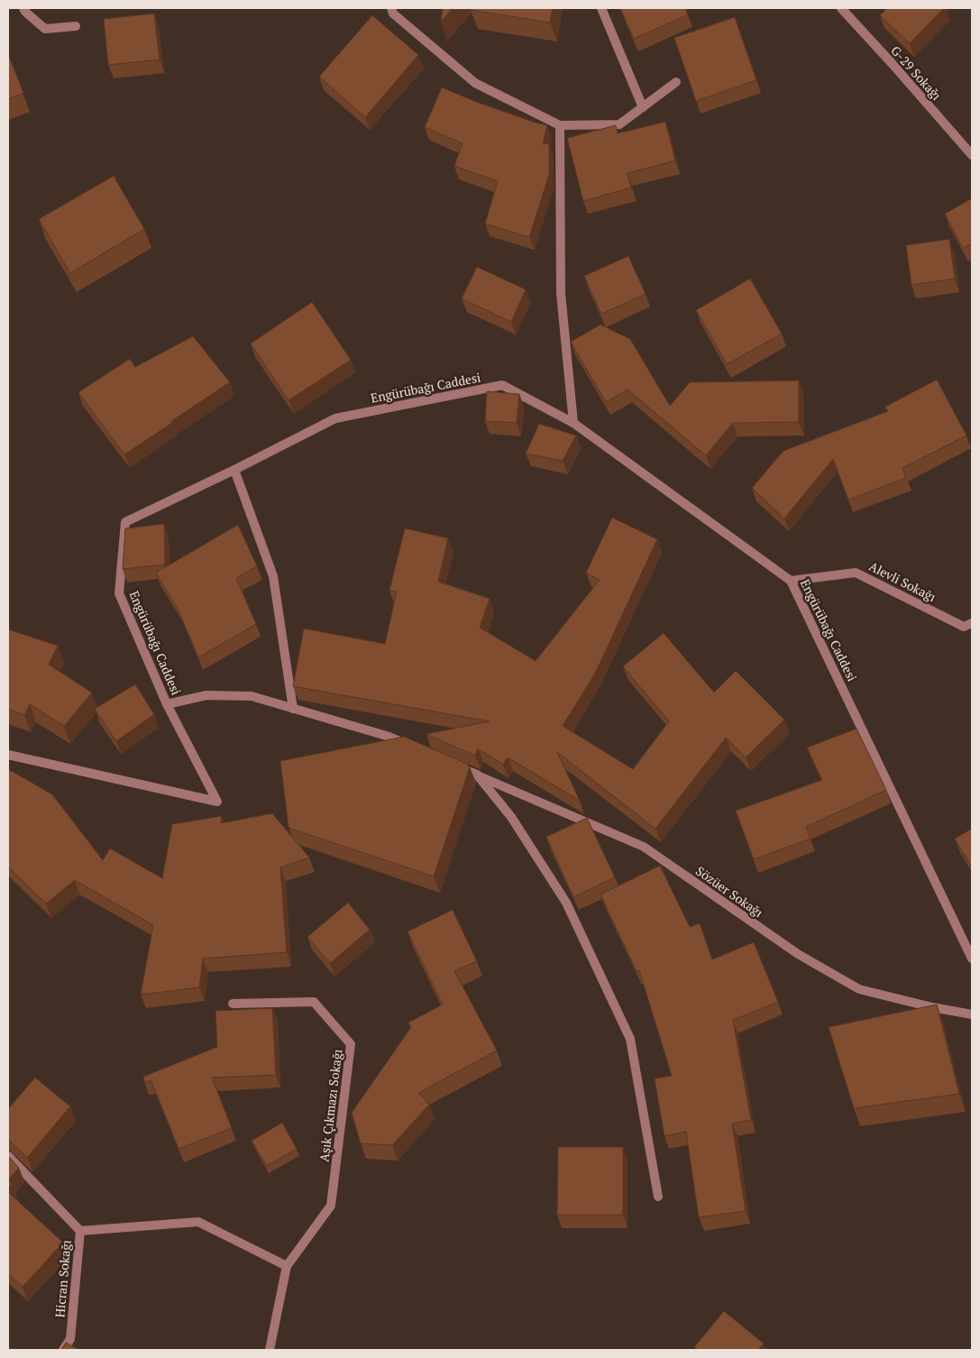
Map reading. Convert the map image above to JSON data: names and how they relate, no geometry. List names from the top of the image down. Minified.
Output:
{"streets":{"street":["G-29 Sokağı","Engürübağı Caddesi","Alevli Sokağı","Sözüer Sokağı","Aşık Çıkmazı Sokağı","Hicran Sokağı"]},"crossings":[["Engürübağı Caddesi","Alevli Sokağı"]]}
